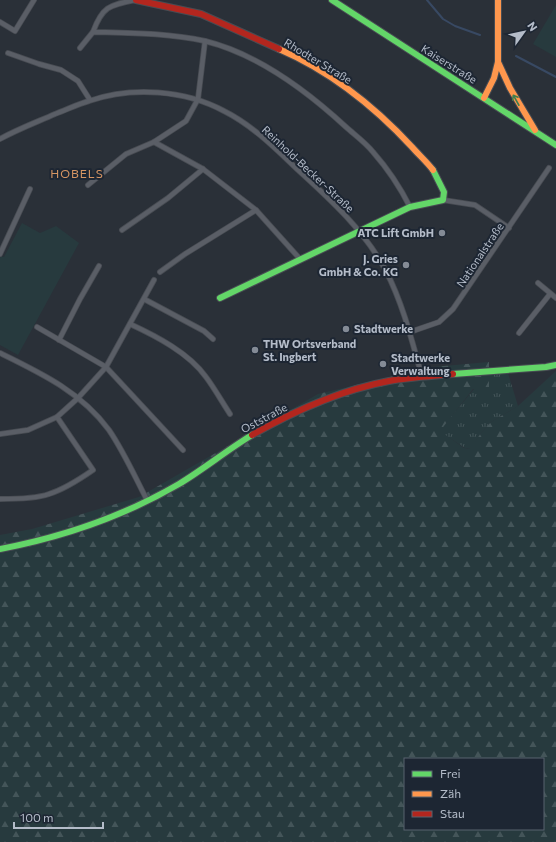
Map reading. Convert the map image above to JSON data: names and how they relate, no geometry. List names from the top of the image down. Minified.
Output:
{"streets":{"main road":["Rhodter Straße","Kaiserstraße","Oststraße"],"street":["Reinhold-Becker-Straße","Nationalstraße"]},"crossings":[["Reinhold-Becker-Straße","Nationalstraße"],["Reinhold-Becker-Straße","Oststraße"]],"districts":["HOBELS"],"places":["ATC Lift GmbH","J. Gries GmbH & Co. KG","Stadtwerke","THW Ortsverband St. Ingbert","Stadtwerke Verwaltung"],"legend":["Frei","Zäh","Stau"],"scale_bar":"100 m","north":"top right"}
